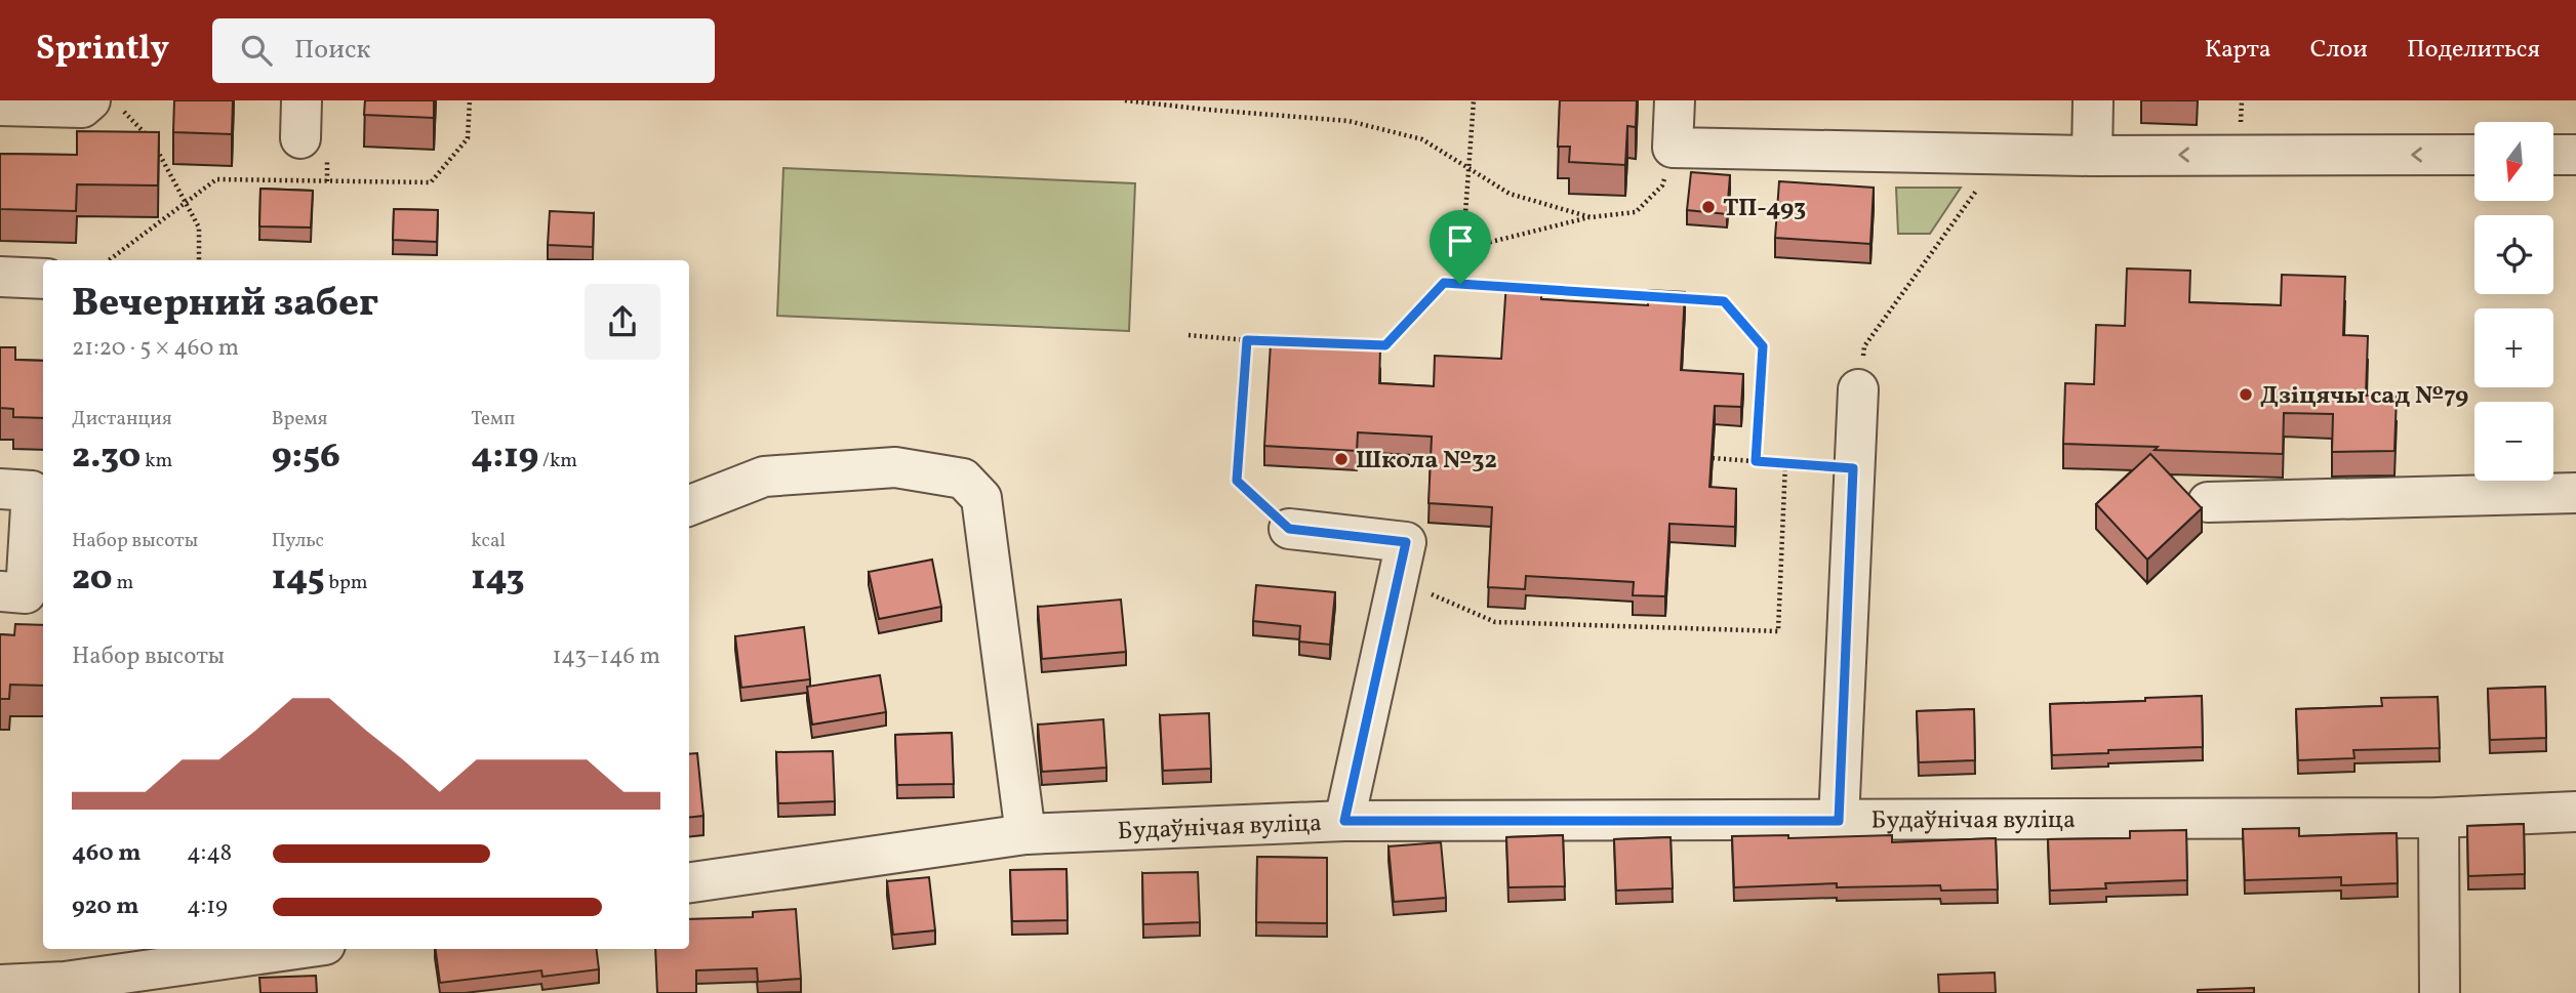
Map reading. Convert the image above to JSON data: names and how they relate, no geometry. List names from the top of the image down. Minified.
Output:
{"streets":{"street":["Будаўнічая вуліца"]},"places":["ТП-493","Дзіцячы сад №79","Школа №32"],"north":"bottom","page":{"header":"Sprintly","search":"Поиск","nav":["Карта","Слои","Поделиться"],"map_buttons":["+","−"],"heading":["Вечерний забег","21:20 · 5 × 460 m"],"stats":[["Дистанция","2.30 km"],["Время","9:56"],["Темп","4:19 /km"],["Набор высоты","20 m"],["Пульс","145 bpm"],["kcal","143"]],"chart":["Набор высоты","143–146 m"],"list":[{"name":"460 m","note":"4:48"},{"name":"920 m","note":"4:19"}]}}
